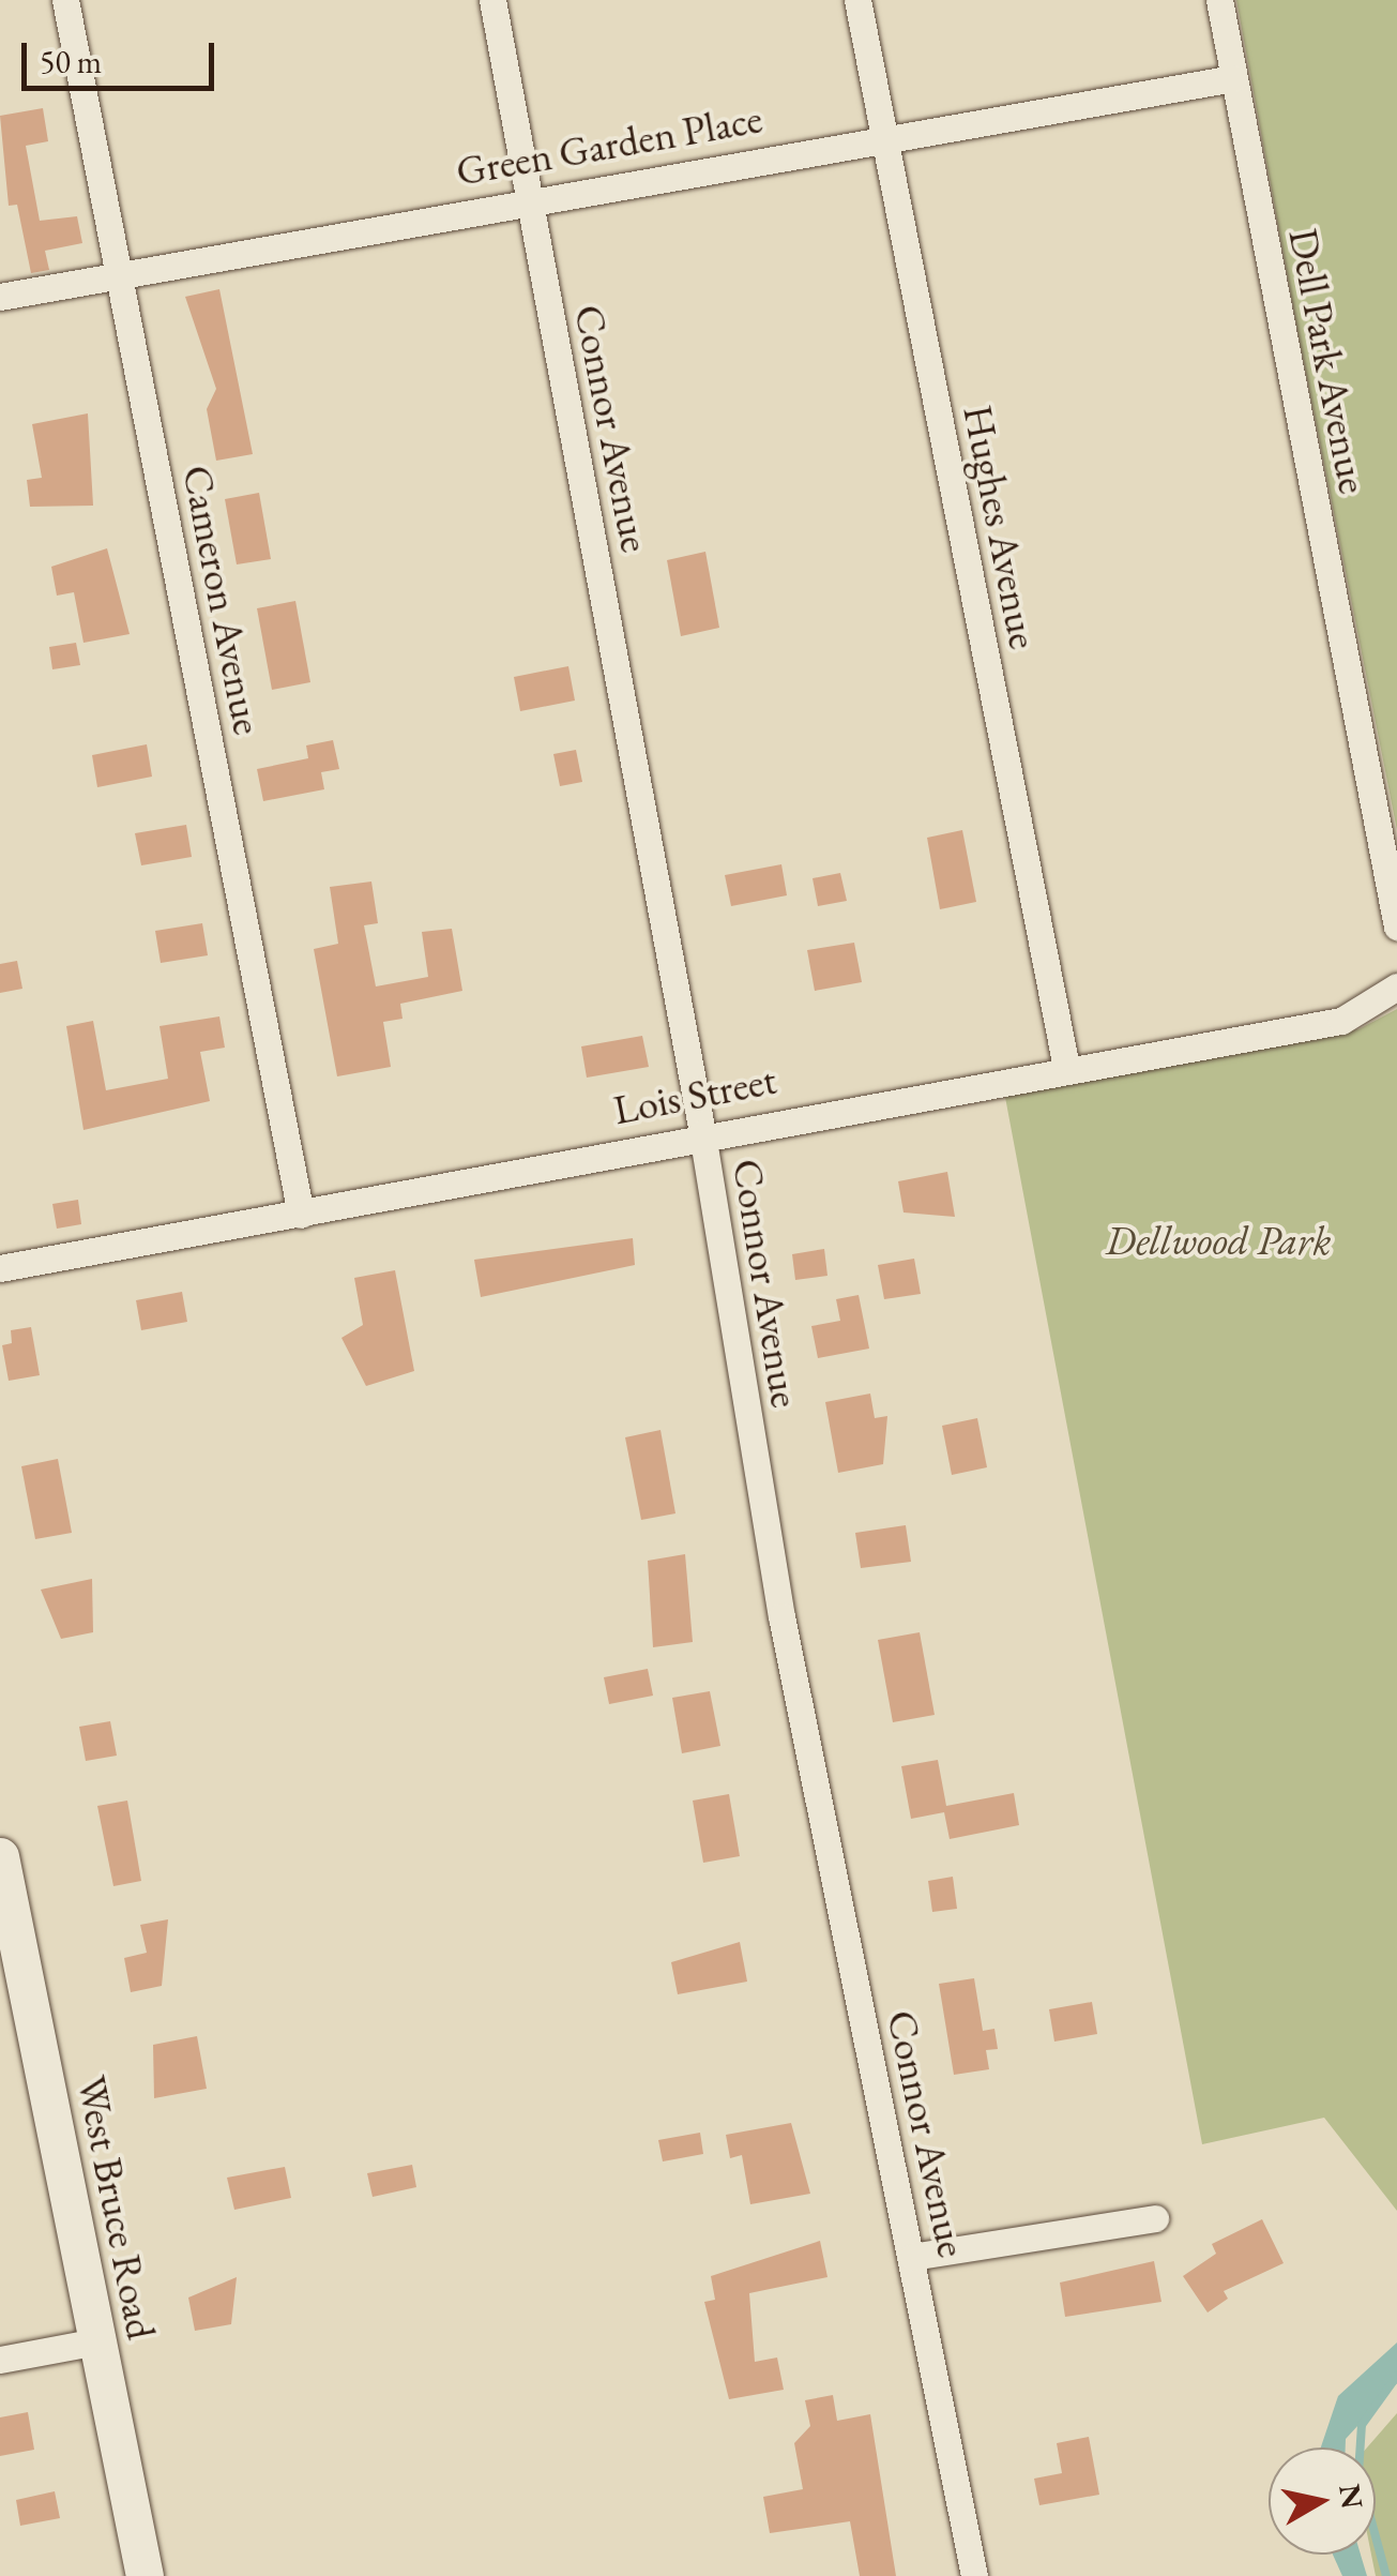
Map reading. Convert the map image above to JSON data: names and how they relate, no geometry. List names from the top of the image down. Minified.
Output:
{"streets":{"street":["Green Garden Place","Dell Park Avenue","Connor Avenue","Hughes Avenue","Cameron Avenue","Lois Street","West Bruce Road"]},"crossings":[["Green Garden Place","Dell Park Avenue"],["Green Garden Place","Connor Avenue"],["Green Garden Place","Hughes Avenue"],["Green Garden Place","Cameron Avenue"],["Connor Avenue","Lois Street"],["Hughes Avenue","Lois Street"],["Cameron Avenue","Lois Street"]],"parks":["Dellwood Park"],"scale_bar":"50 m","north":"right"}
